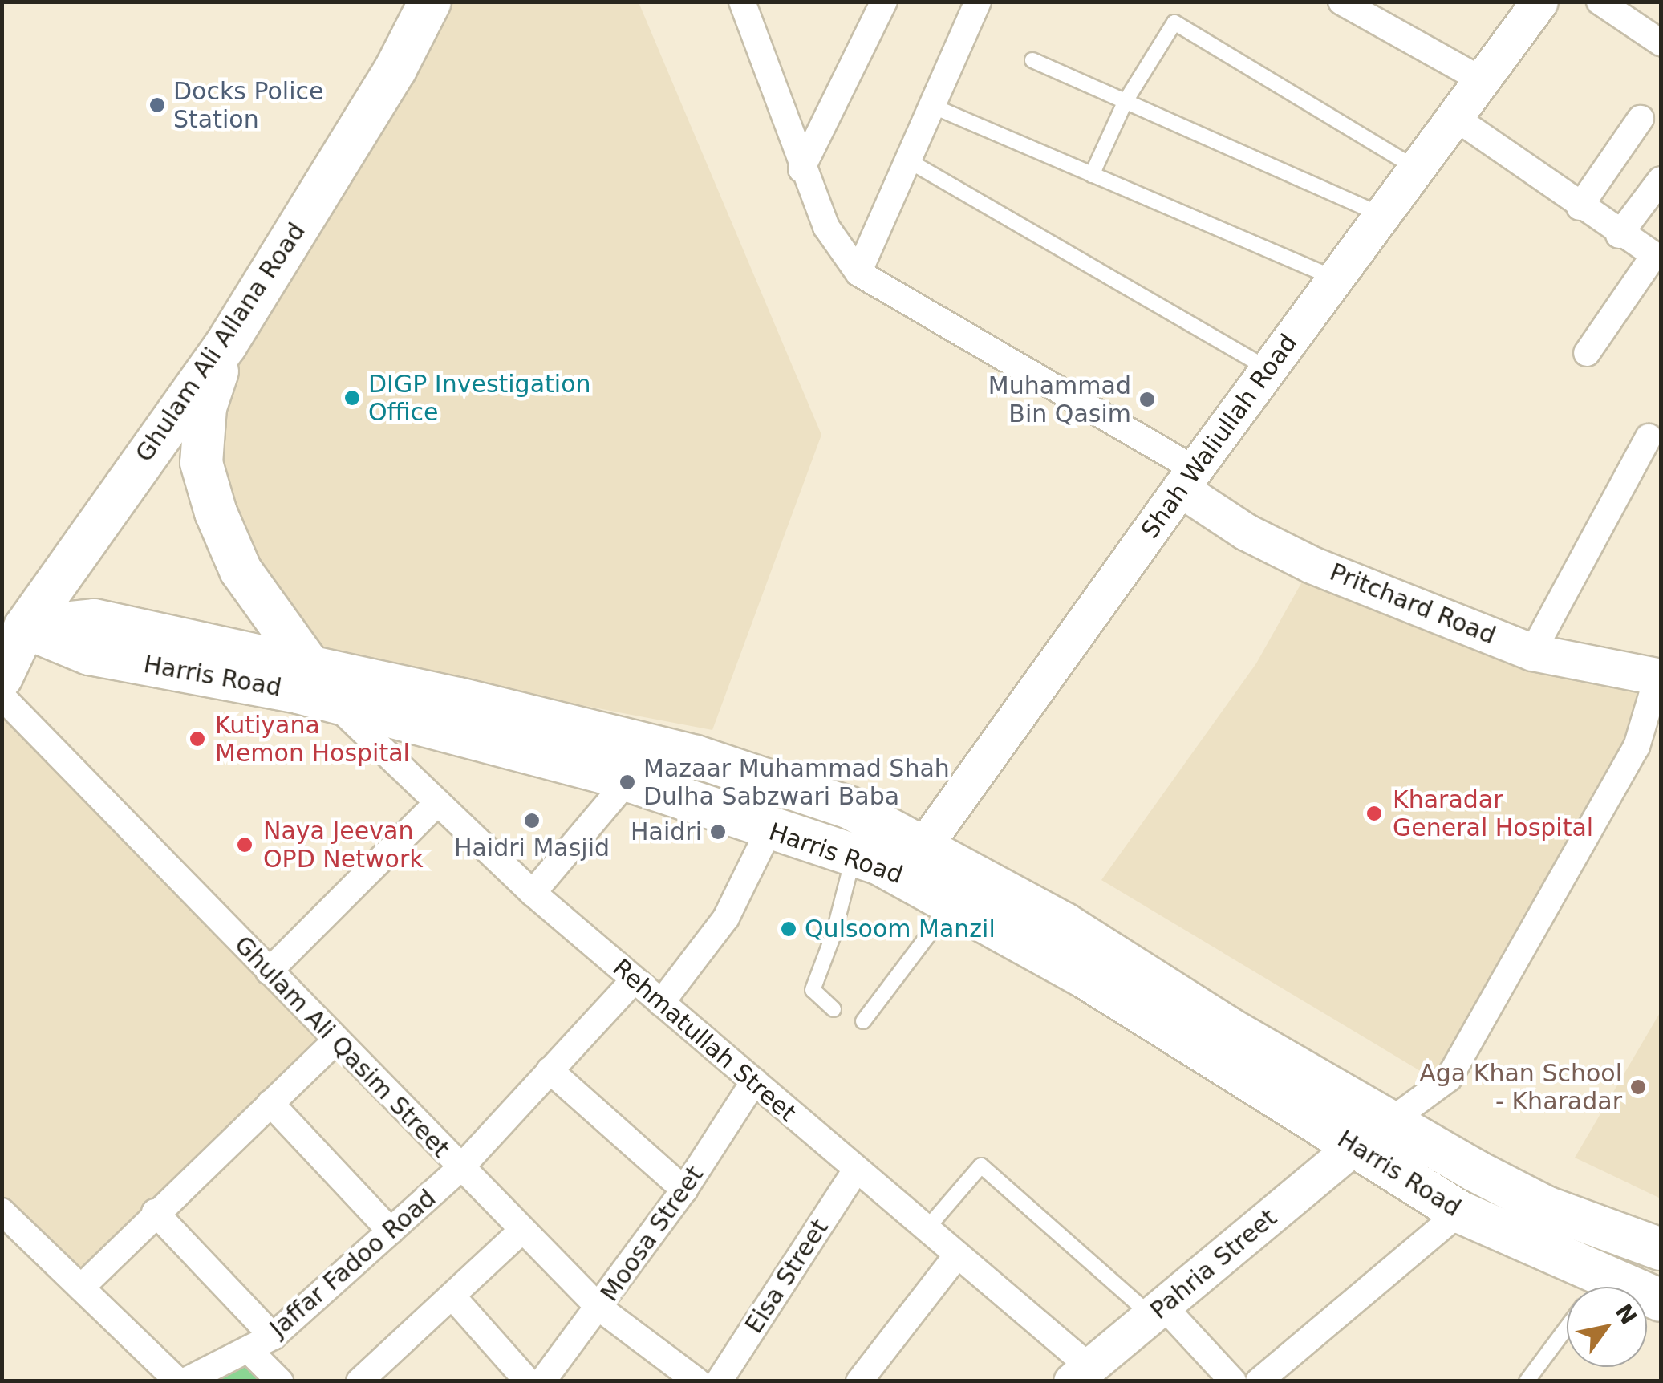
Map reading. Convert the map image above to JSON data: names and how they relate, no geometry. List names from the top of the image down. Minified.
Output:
{"streets":{"main road":["Ghulam Ali Allana Road","Harris Road"],"street":["Shah Waliullah Road","Pritchard Road","Rehmatullah Street","Ghulam Ali Qasim Street","Moosa Street","Jaffar Fadoo Road","Pahria Street","Eisa Street"]},"crossings":[["Ghulam Ali Allana Road","Harris Road"],["Shah Waliullah Road","Pritchard Road"],["Shah Waliullah Road","Harris Road"],["Harris Road","Rehmatullah Street"],["Harris Road","Pahria Street"],["Rehmatullah Street","Moosa Street"],["Rehmatullah Street","Jaffar Fadoo Road"],["Rehmatullah Street","Pahria Street"],["Rehmatullah Street","Eisa Street"],["Ghulam Ali Qasim Street","Moosa Street"],["Ghulam Ali Qasim Street","Jaffar Fadoo Road"]],"places":["Docks Police Station","DIGP Investigation Office","Muhammad Bin Qasim","Kutiyana Memon Hospital","Mazaar Muhammad Shah Dulha Sabzwari Baba","Kharadar General Hospital","Haidri Masjid","Haidri","Naya Jeevan OPD Network","Qulsoom Manzil","Aga Khan School - Kharadar"],"north":"top right"}
